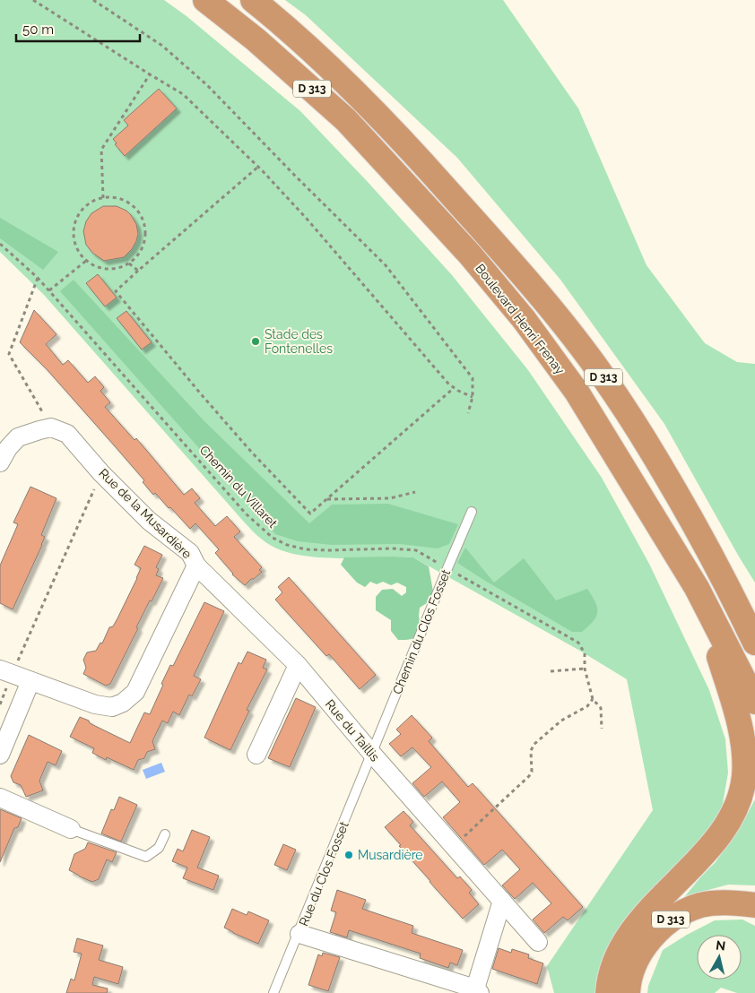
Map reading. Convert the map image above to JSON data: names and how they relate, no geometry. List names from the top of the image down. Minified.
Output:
{"streets":{"highway":["D 313","Boulevard Henri Frenay"],"street":["Rue de la Musardière","Rue du Taillis"],"lane":["Chemin du Clos Fosset","Rue du Clos Fosset"],"path":["Chemin du Villaret"]},"crossings":[["D 313","Boulevard Henri Frenay"],["Chemin du Villaret","Chemin du Clos Fosset"],["Rue de la Musardière","Rue du Taillis"],["Chemin du Clos Fosset","Rue du Taillis"],["Chemin du Clos Fosset","Rue du Clos Fosset"],["Rue du Taillis","Rue du Clos Fosset"]],"places":["Stade des Fontenelles","Musardière"],"scale_bar":"50 m","north":"top"}
